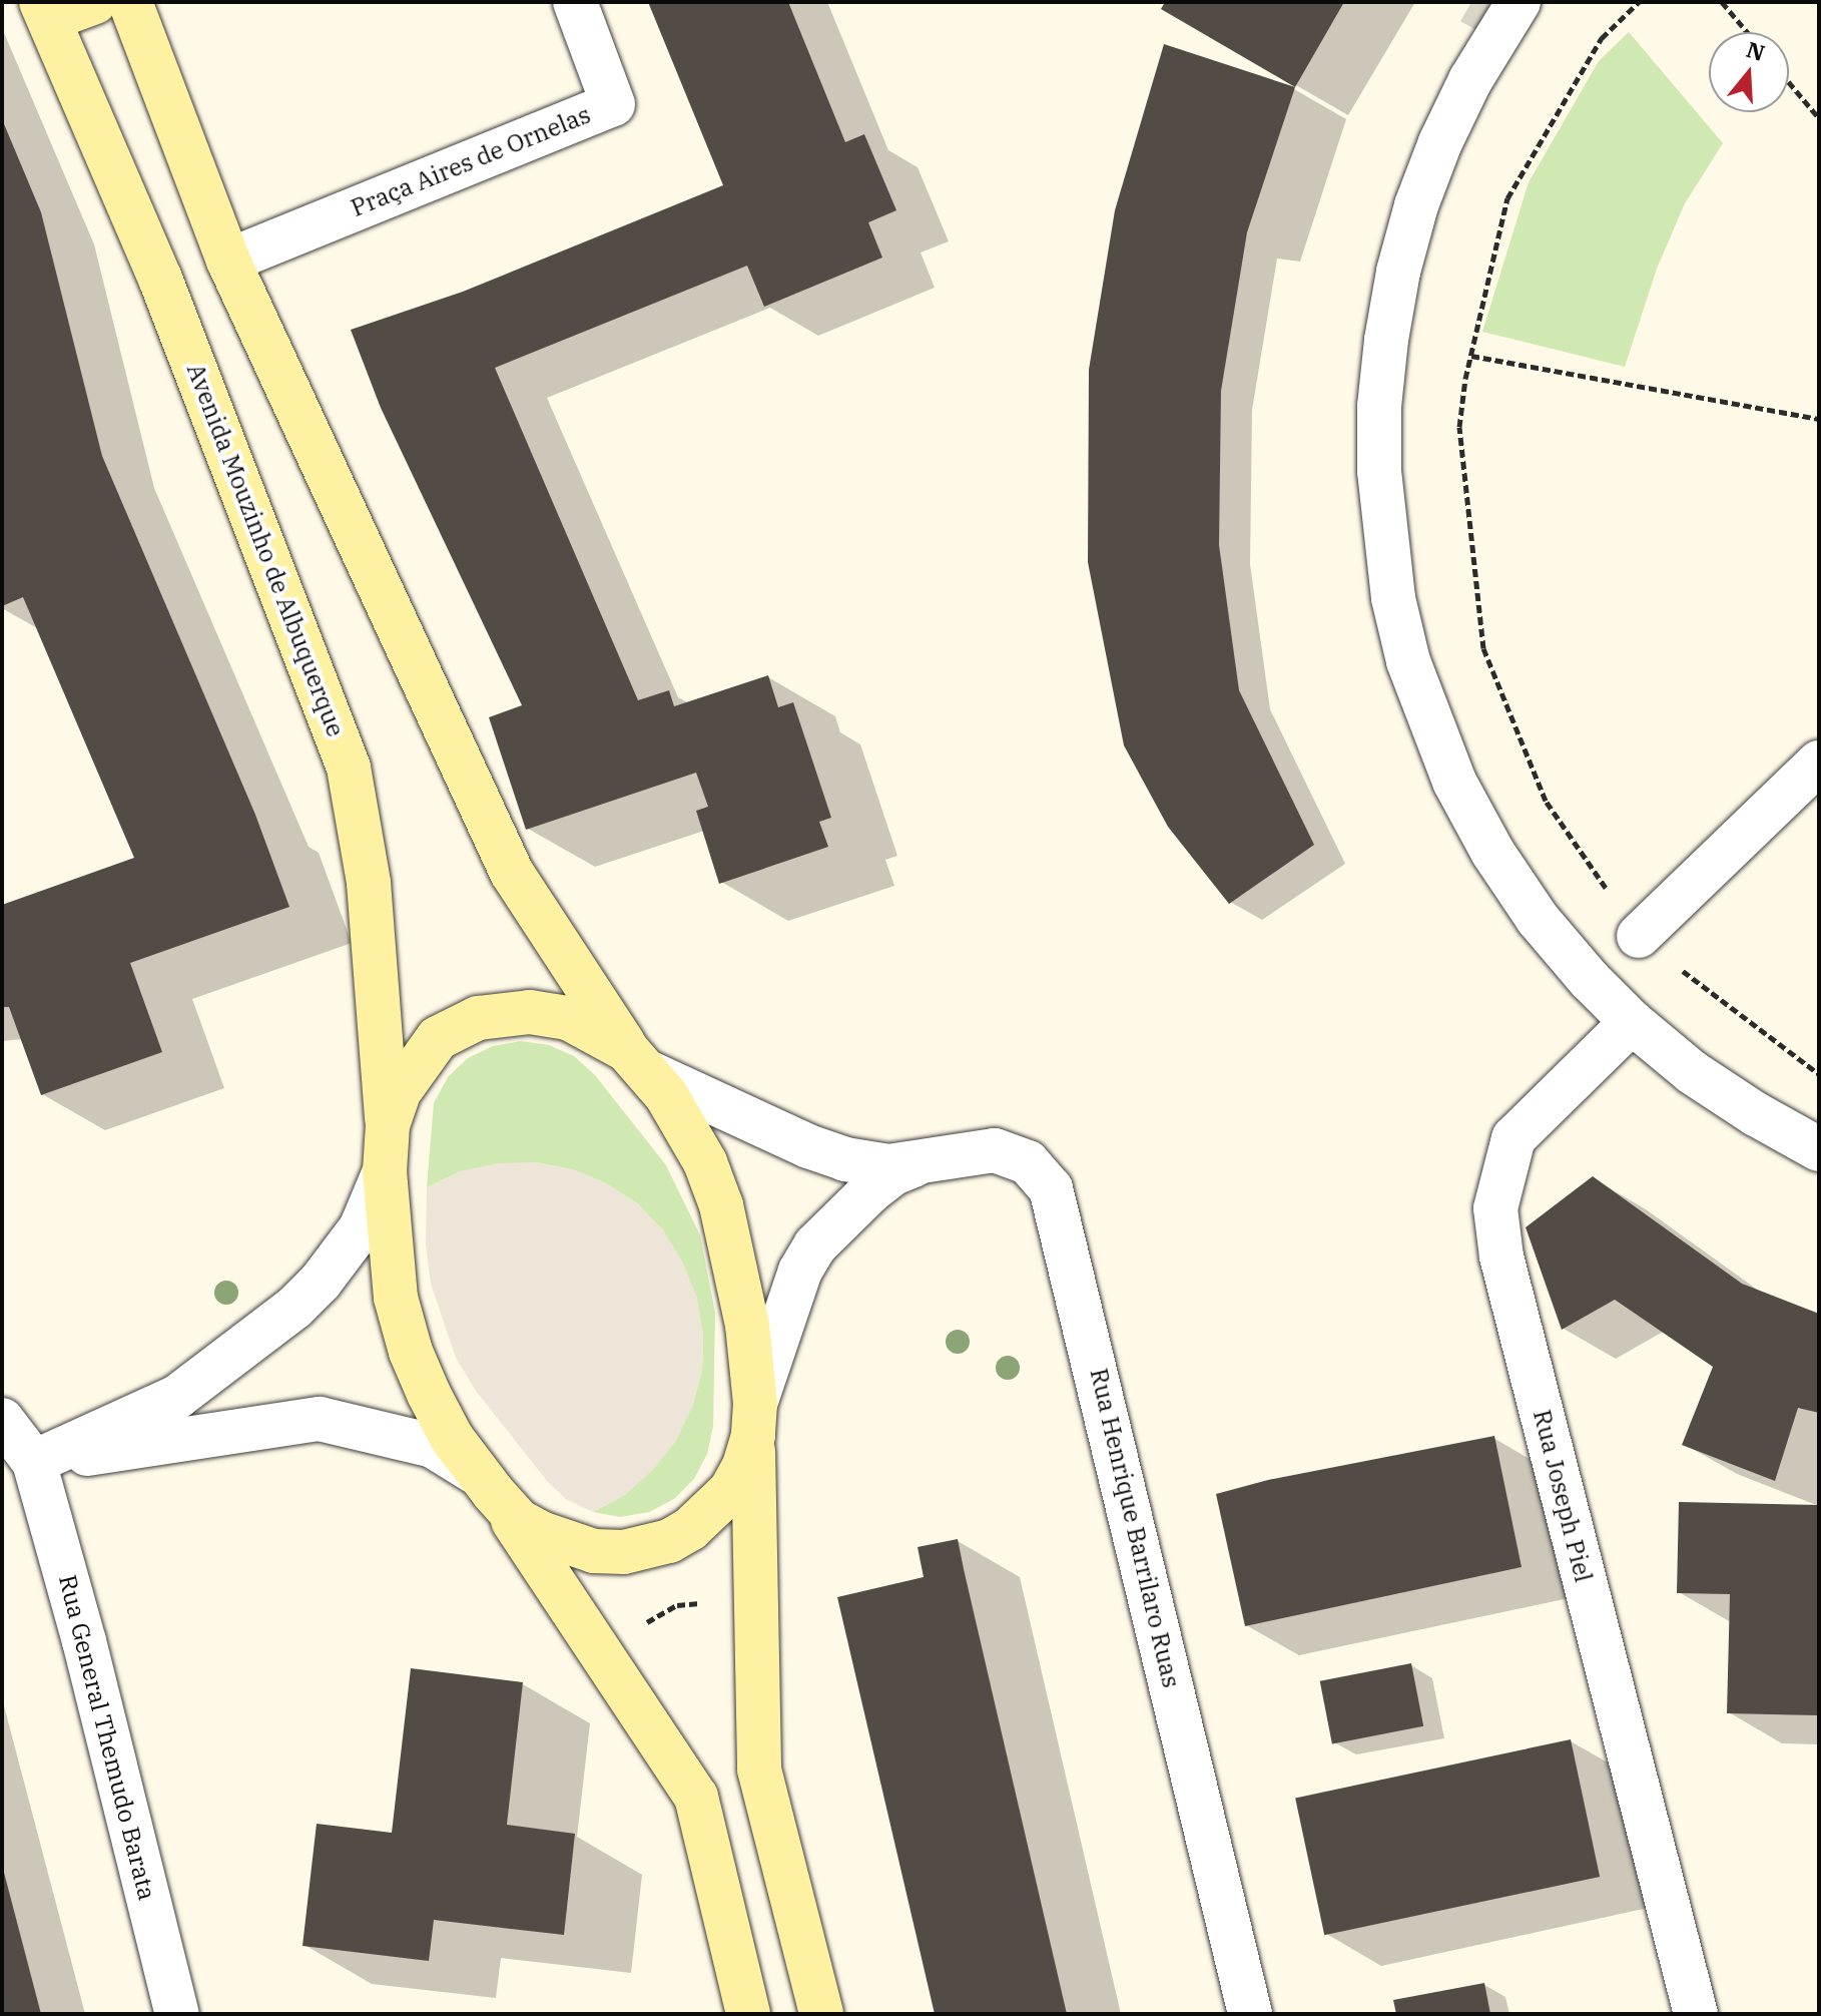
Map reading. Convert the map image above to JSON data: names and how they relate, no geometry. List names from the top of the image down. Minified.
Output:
{"streets":{"main road":["Avenida Mouzinho de Albuquerque"],"street":["Praça Aires de Ornelas","Rua Joseph Piel","Rua Henrique Barrilaro Ruas","Rua General Themudo Barata"]},"north":"top"}
